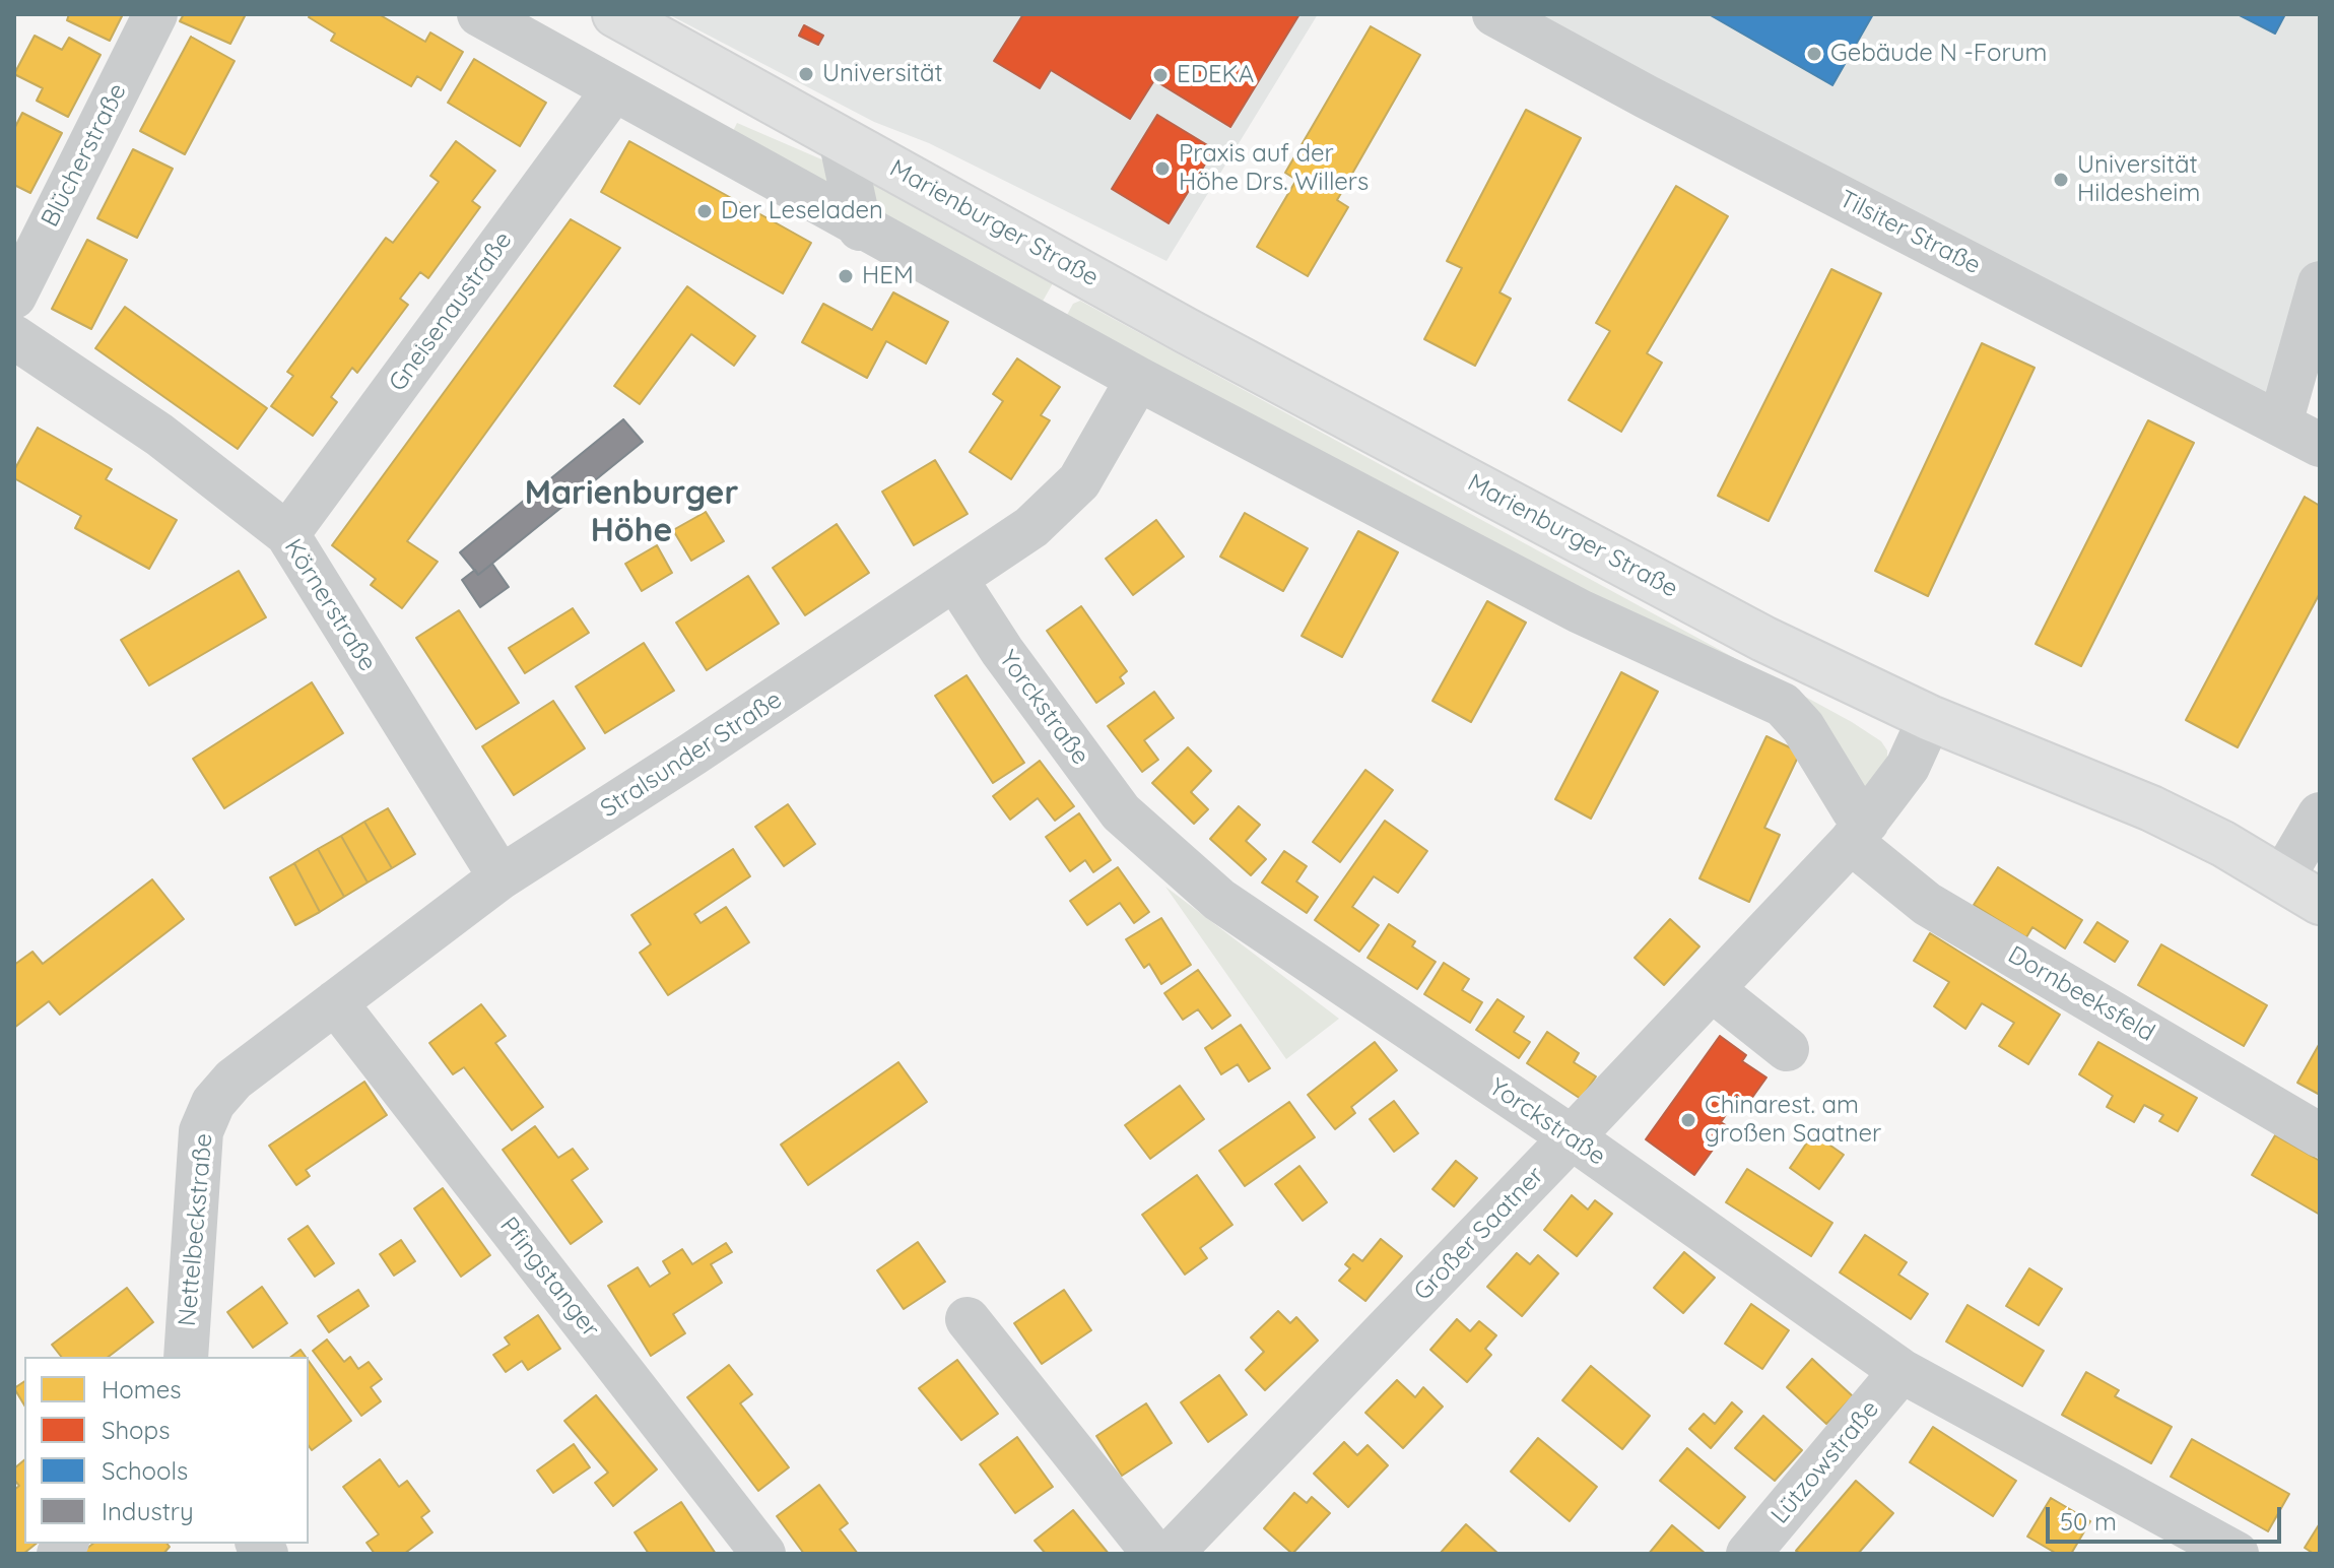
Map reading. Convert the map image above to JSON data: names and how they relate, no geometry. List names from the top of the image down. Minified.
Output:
{"streets":{"main road":["Marienburger Straße"],"street":["Blücherstraße","Tilsiter Straße","Gneisenaustraße","Körnerstraße","Yorckstraße","Stralsunder Straße","Dornbeeksfeld","Nettelbeckstraße","Großer Saatner","Pfingstanger","Lützowstraße"]},"crossings":[["Marienburger Straße","Großer Saatner"],["Gneisenaustraße","Körnerstraße"],["Körnerstraße","Stralsunder Straße"],["Yorckstraße","Stralsunder Straße"],["Yorckstraße","Großer Saatner"],["Yorckstraße","Lützowstraße"],["Stralsunder Straße","Nettelbeckstraße"],["Stralsunder Straße","Pfingstanger"],["Dornbeeksfeld","Großer Saatner"]],"districts":["Marienburger Höhe"],"places":["Gebäude N -Forum","Universität","EDEKA","Praxis auf der Höhe Drs. Willers","Universität Hildesheim","Der Leseladen","HEM","Chinarest. am großen Saatner"],"legend":["Homes","Shops","Schools","Industry"],"scale_bar":"50 m"}
